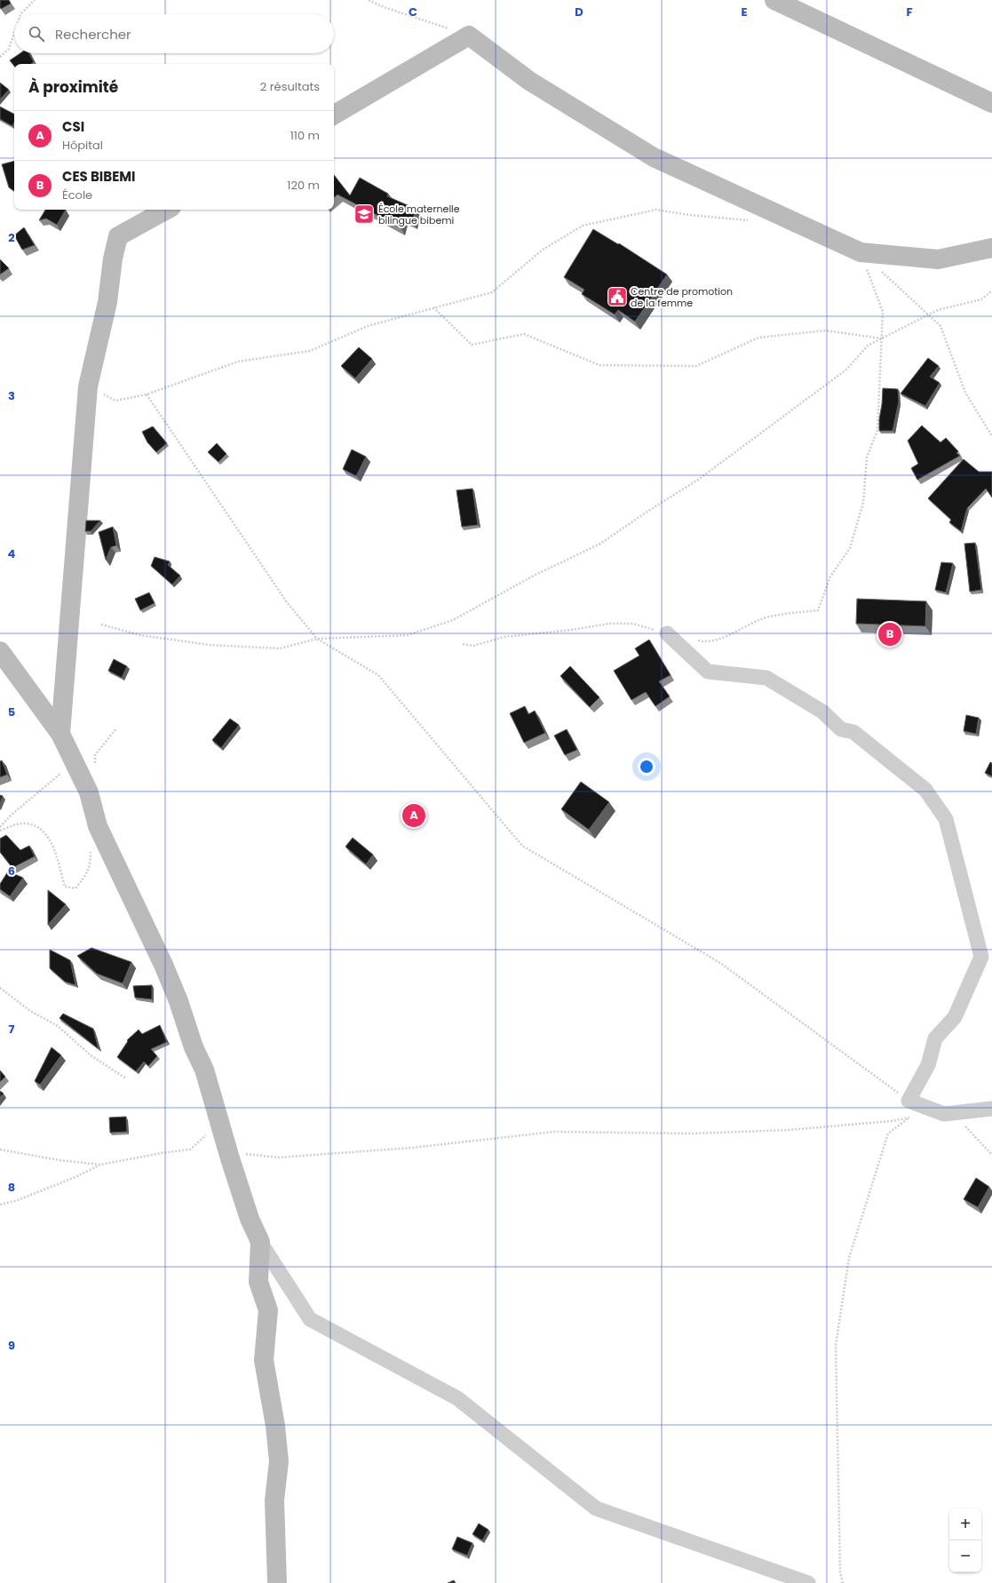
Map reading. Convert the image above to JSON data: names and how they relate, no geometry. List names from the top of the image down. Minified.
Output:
{"places":{"school or university":["École maternelle bilingue bibemi"],"public building":["Centre de promotion de la femme"]},"page":{"search":"Rechercher","heading":["À proximité","2 résultats"],"list":[{"mark":"A","name":"CSI","note":"Hôpital","value":"110 m"},{"mark":"B","name":"CES BIBEMI","note":"École","value":"120 m"}],"pins":["B","A"],"map_buttons":["+","−"]},"grid":{"columns":["C","D","E","F"],"rows":["2","3","4","5","6","7","8","9"]}}
